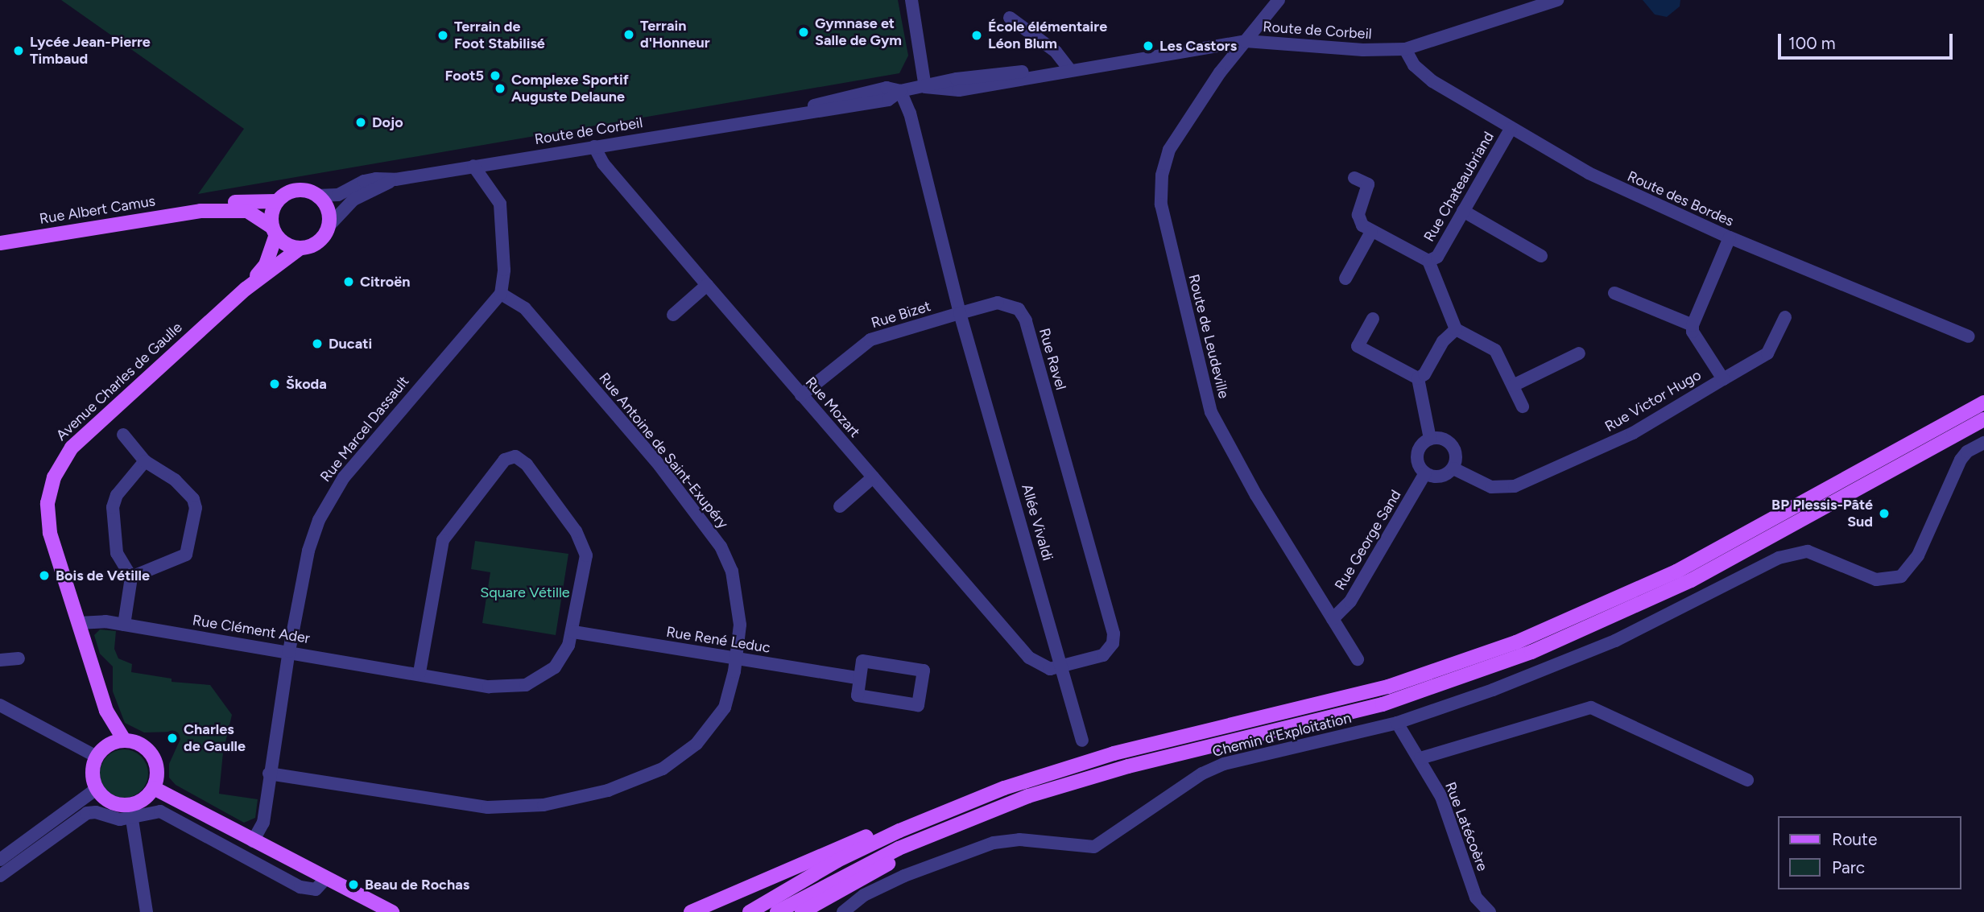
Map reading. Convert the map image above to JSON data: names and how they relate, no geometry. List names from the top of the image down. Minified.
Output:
{"streets":{"main road":["Rue Albert Camus","Avenue Charles de Gaulle"],"street":["Route de Corbeil","Rue Chateaubriand","Route des Bordes","Rue Bizet","Route de Leudeville","Rue Ravel","Rue Victor Hugo","Rue Mozart","Rue Marcel Dassault","Rue Antoine de Saint-Exupéry","Allée Vivaldi","Rue George Sand","Rue Clément Ader","Rue René Leduc","Chemin d'Exploitation","Rue Latécoère"]},"crossings":[["Route de Corbeil","Route des Bordes"],["Route de Corbeil","Rue Albert Camus"],["Route de Corbeil","Route de Leudeville"],["Route de Corbeil","Avenue Charles de Gaulle"],["Route de Corbeil","Rue Mozart"],["Rue Chateaubriand","Route des Bordes"],["Rue Albert Camus","Avenue Charles de Gaulle"],["Rue Bizet","Rue Ravel"],["Rue Bizet","Rue Mozart"],["Rue Bizet","Allée Vivaldi"],["Route de Leudeville","Rue George Sand"],["Rue Ravel","Rue Mozart"],["Rue Ravel","Allée Vivaldi"],["Avenue Charles de Gaulle","Rue Clément Ader"],["Rue Victor Hugo","Rue George Sand"],["Rue Mozart","Allée Vivaldi"],["Rue Marcel Dassault","Rue Antoine de Saint-Exupéry"],["Rue Marcel Dassault","Rue Clément Ader"],["Rue Antoine de Saint-Exupéry","Rue René Leduc"],["Rue Clément Ader","Rue René Leduc"],["Chemin d'Exploitation","Rue Latécoère"]],"parks":["Square Vétille"],"places":["Gymnase et Salle de Gym","Terrain d'Honneur","Terrain de Foot Stabilisé","École élémentaire Léon Blum","Les Castors","Lycée Jean-Pierre Timbaud","Foot5","Complexe Sportif Auguste Delaune","Dojo","Citroën","Ducati","Škoda","BP Plessis-Pâté Sud","Bois de Vétille","Charles de Gaulle","Beau de Rochas"],"legend":["Route","Parc"],"scale_bar":"100 m"}
